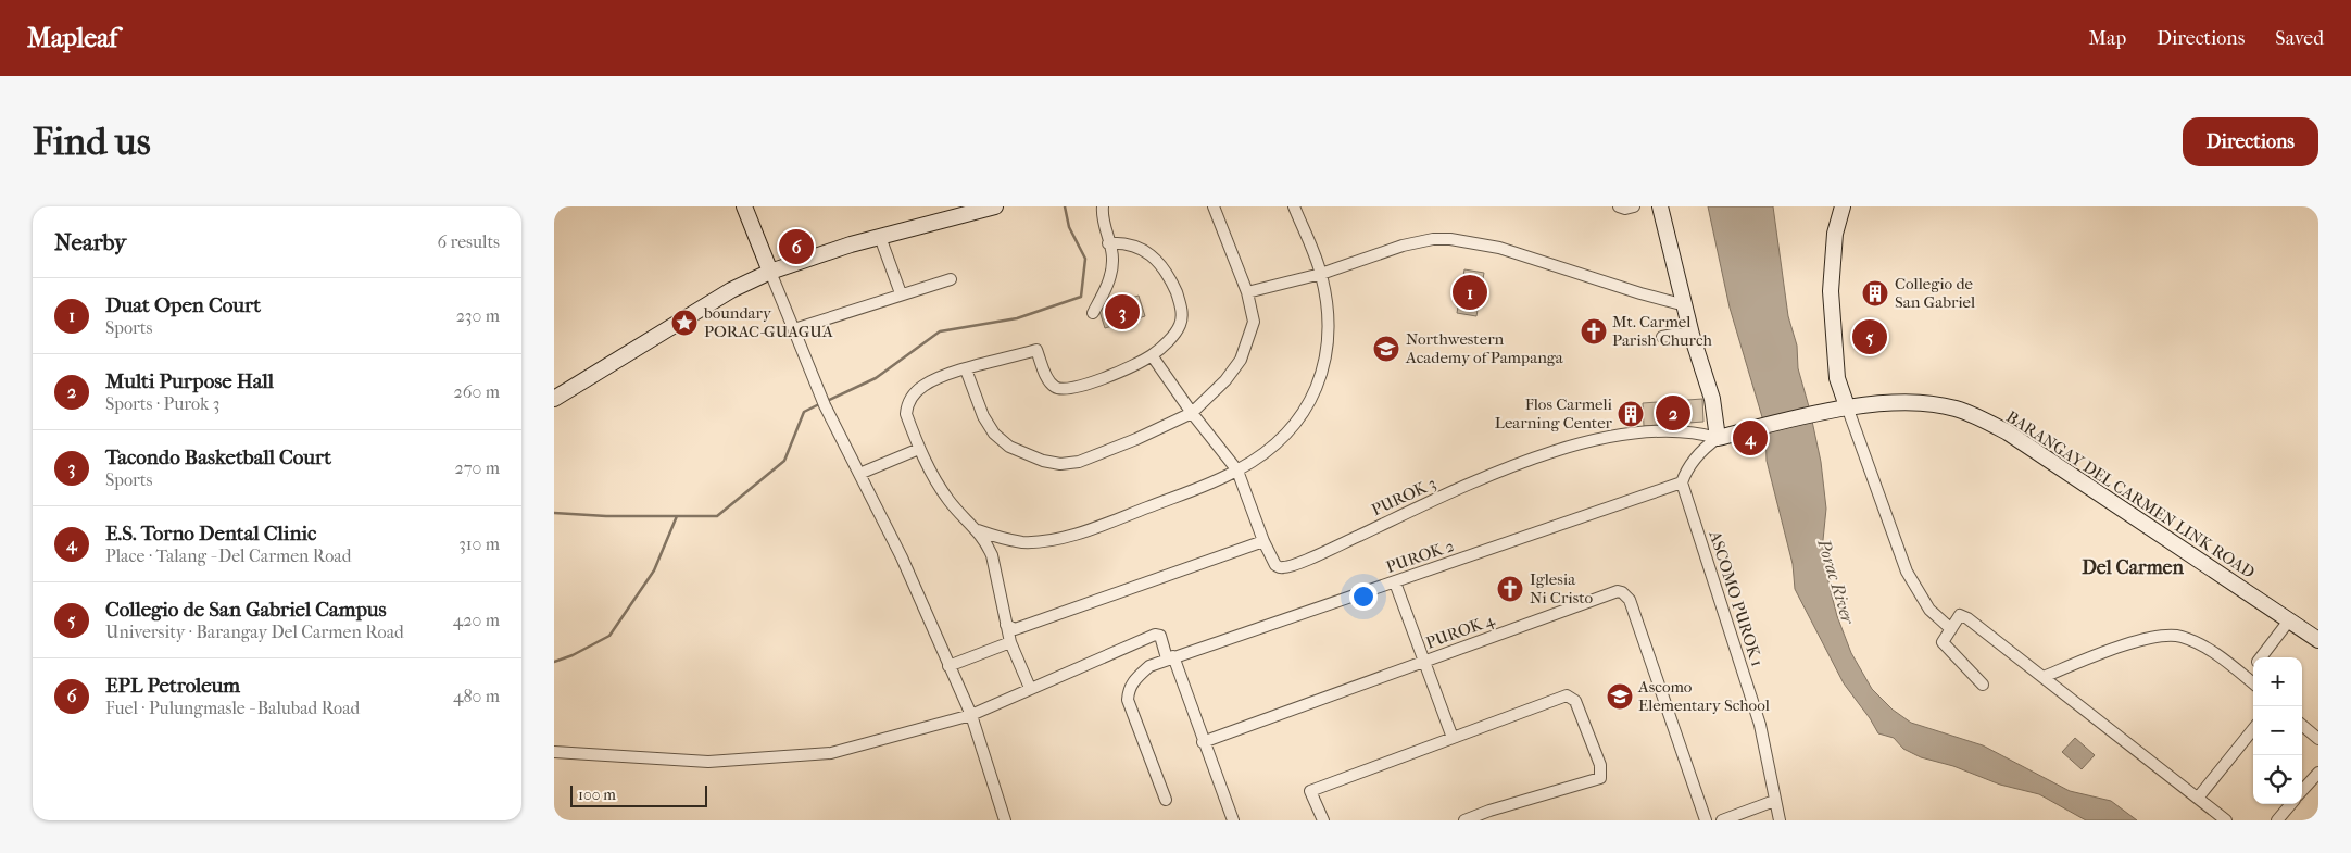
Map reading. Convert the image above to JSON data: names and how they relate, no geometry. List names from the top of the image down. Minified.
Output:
{"streets":{"street":["BARANGAY DEL CARMEN LINK ROAD","PUROK 3","PUROK 2","ASCOMO PUROK 1","PUROK 4"]},"crossings":[["BARANGAY DEL CARMEN LINK ROAD","PUROK 3"],["PUROK 2","ASCOMO PUROK 1"]],"districts":["Del Carmen"],"water":["Porac River"],"places":{"building":["Collegio de San Gabriel","Flos Carmeli Learning Center"],"place":["boundary PORAC-GUAGUA"],"church":["Mt. Carmel Parish Church","Iglesia Ni Cristo"],"school or university":["Northwestern Academy of Pampanga","Ascomo Elementary School"]},"scale_bar":"100 m","page":{"header":"Mapleaf","nav":["Map","Directions","Saved"],"buttons":"Directions","title":"Find us","heading":["Nearby","6 results"],"pins":["6","1","3","5","2","4"],"list":[{"mark":"1","name":"Duat Open Court","note":"Sports","value":"230 m"},{"mark":"2","name":"Multi Purpose Hall","note":"Sports · Purok 3","value":"260 m"},{"mark":"3","name":"Tacondo Basketball Court","note":"Sports","value":"270 m"},{"mark":"4","name":"E.S. Torno Dental Clinic","note":"Place · Talang - Del Carmen Road","value":"310 m"},{"mark":"5","name":"Collegio de San Gabriel Campus","note":"University · Barangay Del Carmen Road","value":"420 m"},{"mark":"6","name":"EPL Petroleum","note":"Fuel · Pulungmasle - Balubad Road","value":"480 m"}],"map_buttons":["+","−"],"scale":"100 m"}}
